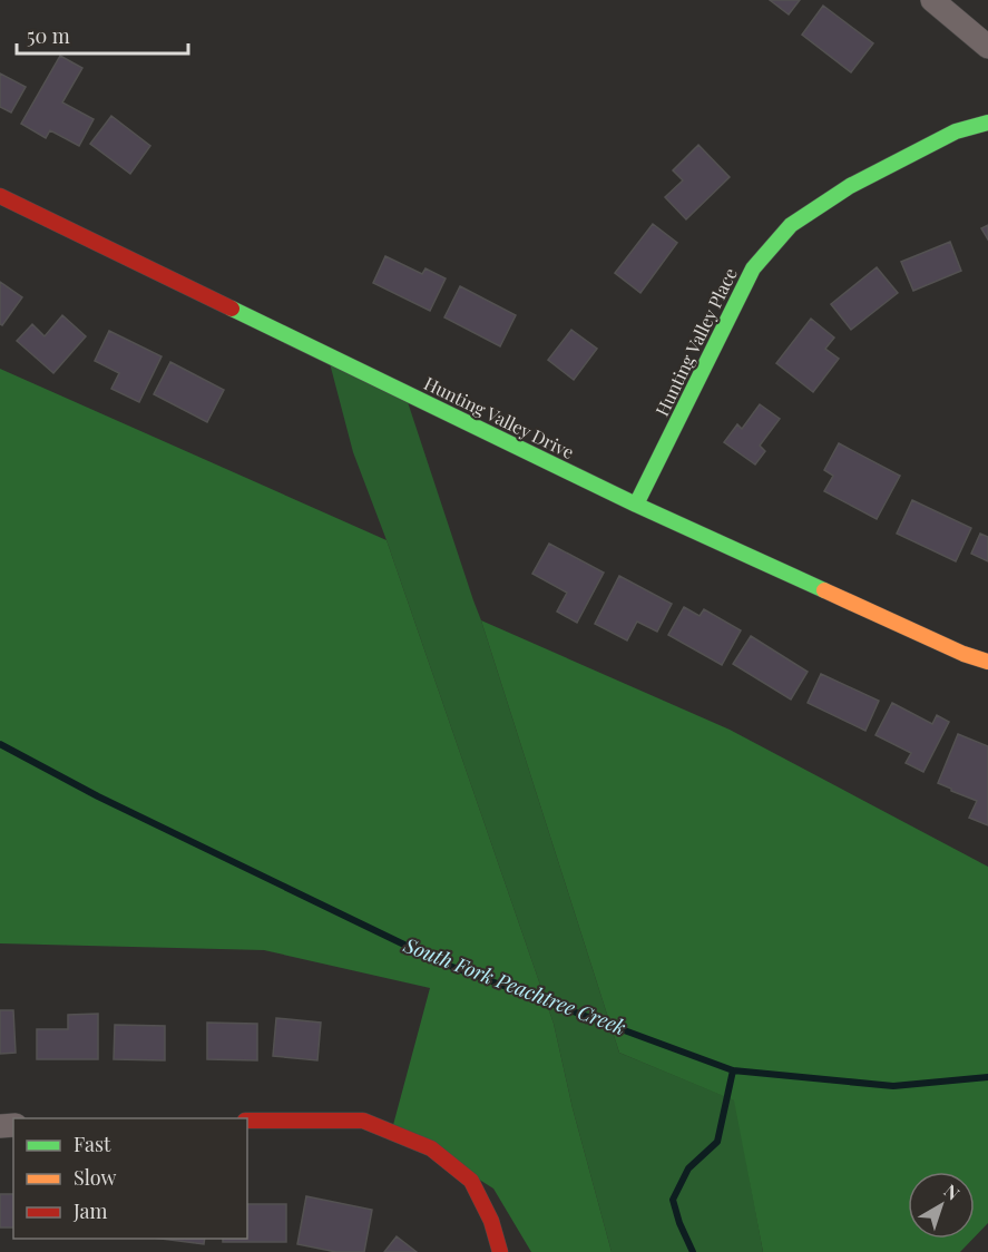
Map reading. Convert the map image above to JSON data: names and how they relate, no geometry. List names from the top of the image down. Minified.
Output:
{"streets":{"street":["Hunting Valley Place","Hunting Valley Drive"]},"crossings":[["Hunting Valley Place","Hunting Valley Drive"]],"water":["South Fork Peachtree Creek"],"legend":["Fast","Slow","Jam"],"scale_bar":"50 m","north":"top right"}
